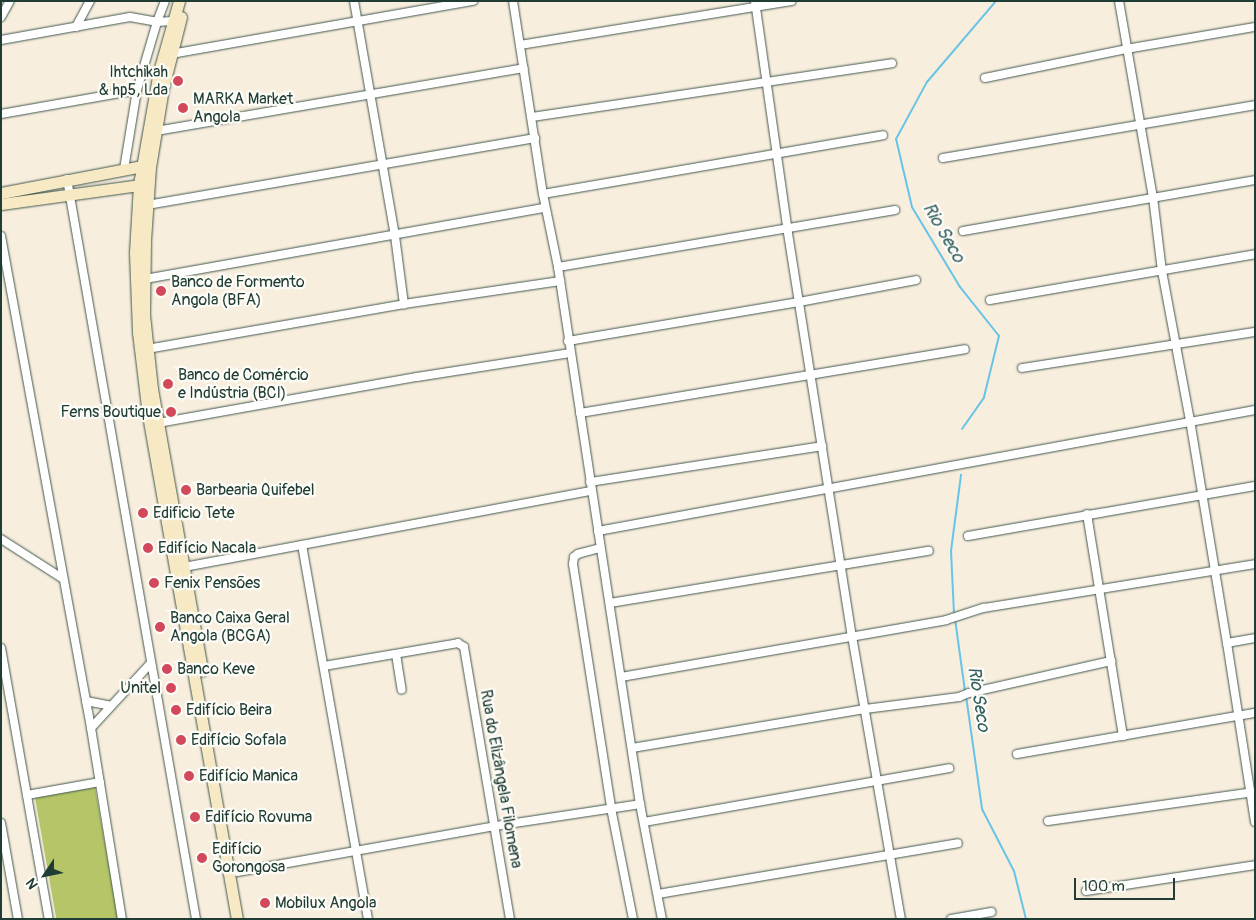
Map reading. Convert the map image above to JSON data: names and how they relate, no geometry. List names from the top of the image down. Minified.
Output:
{"streets":{"street":["Rua do Elizângela Filomena"]},"water":["Rio Seco"],"places":["Ihtchikah & hp5, Lda","MARKA Market Angola","Banco de Formento Angola (BFA)","Banco de Comércio e Indústria (BCI)","Ferns Boutique","Barbearia Quifebel","Edificio Tete","Edifício Nacala","Fenix Pensões","Banco Caixa Geral Angola (BCGA)","Banco Keve","Unitel","Edifício Beira","Edifício Sofala","Edifício Manica","Edifício Rovuma","Edifício Gorongosa","Mobilux Angola"],"scale_bar":"100 m","north":"bottom left"}
